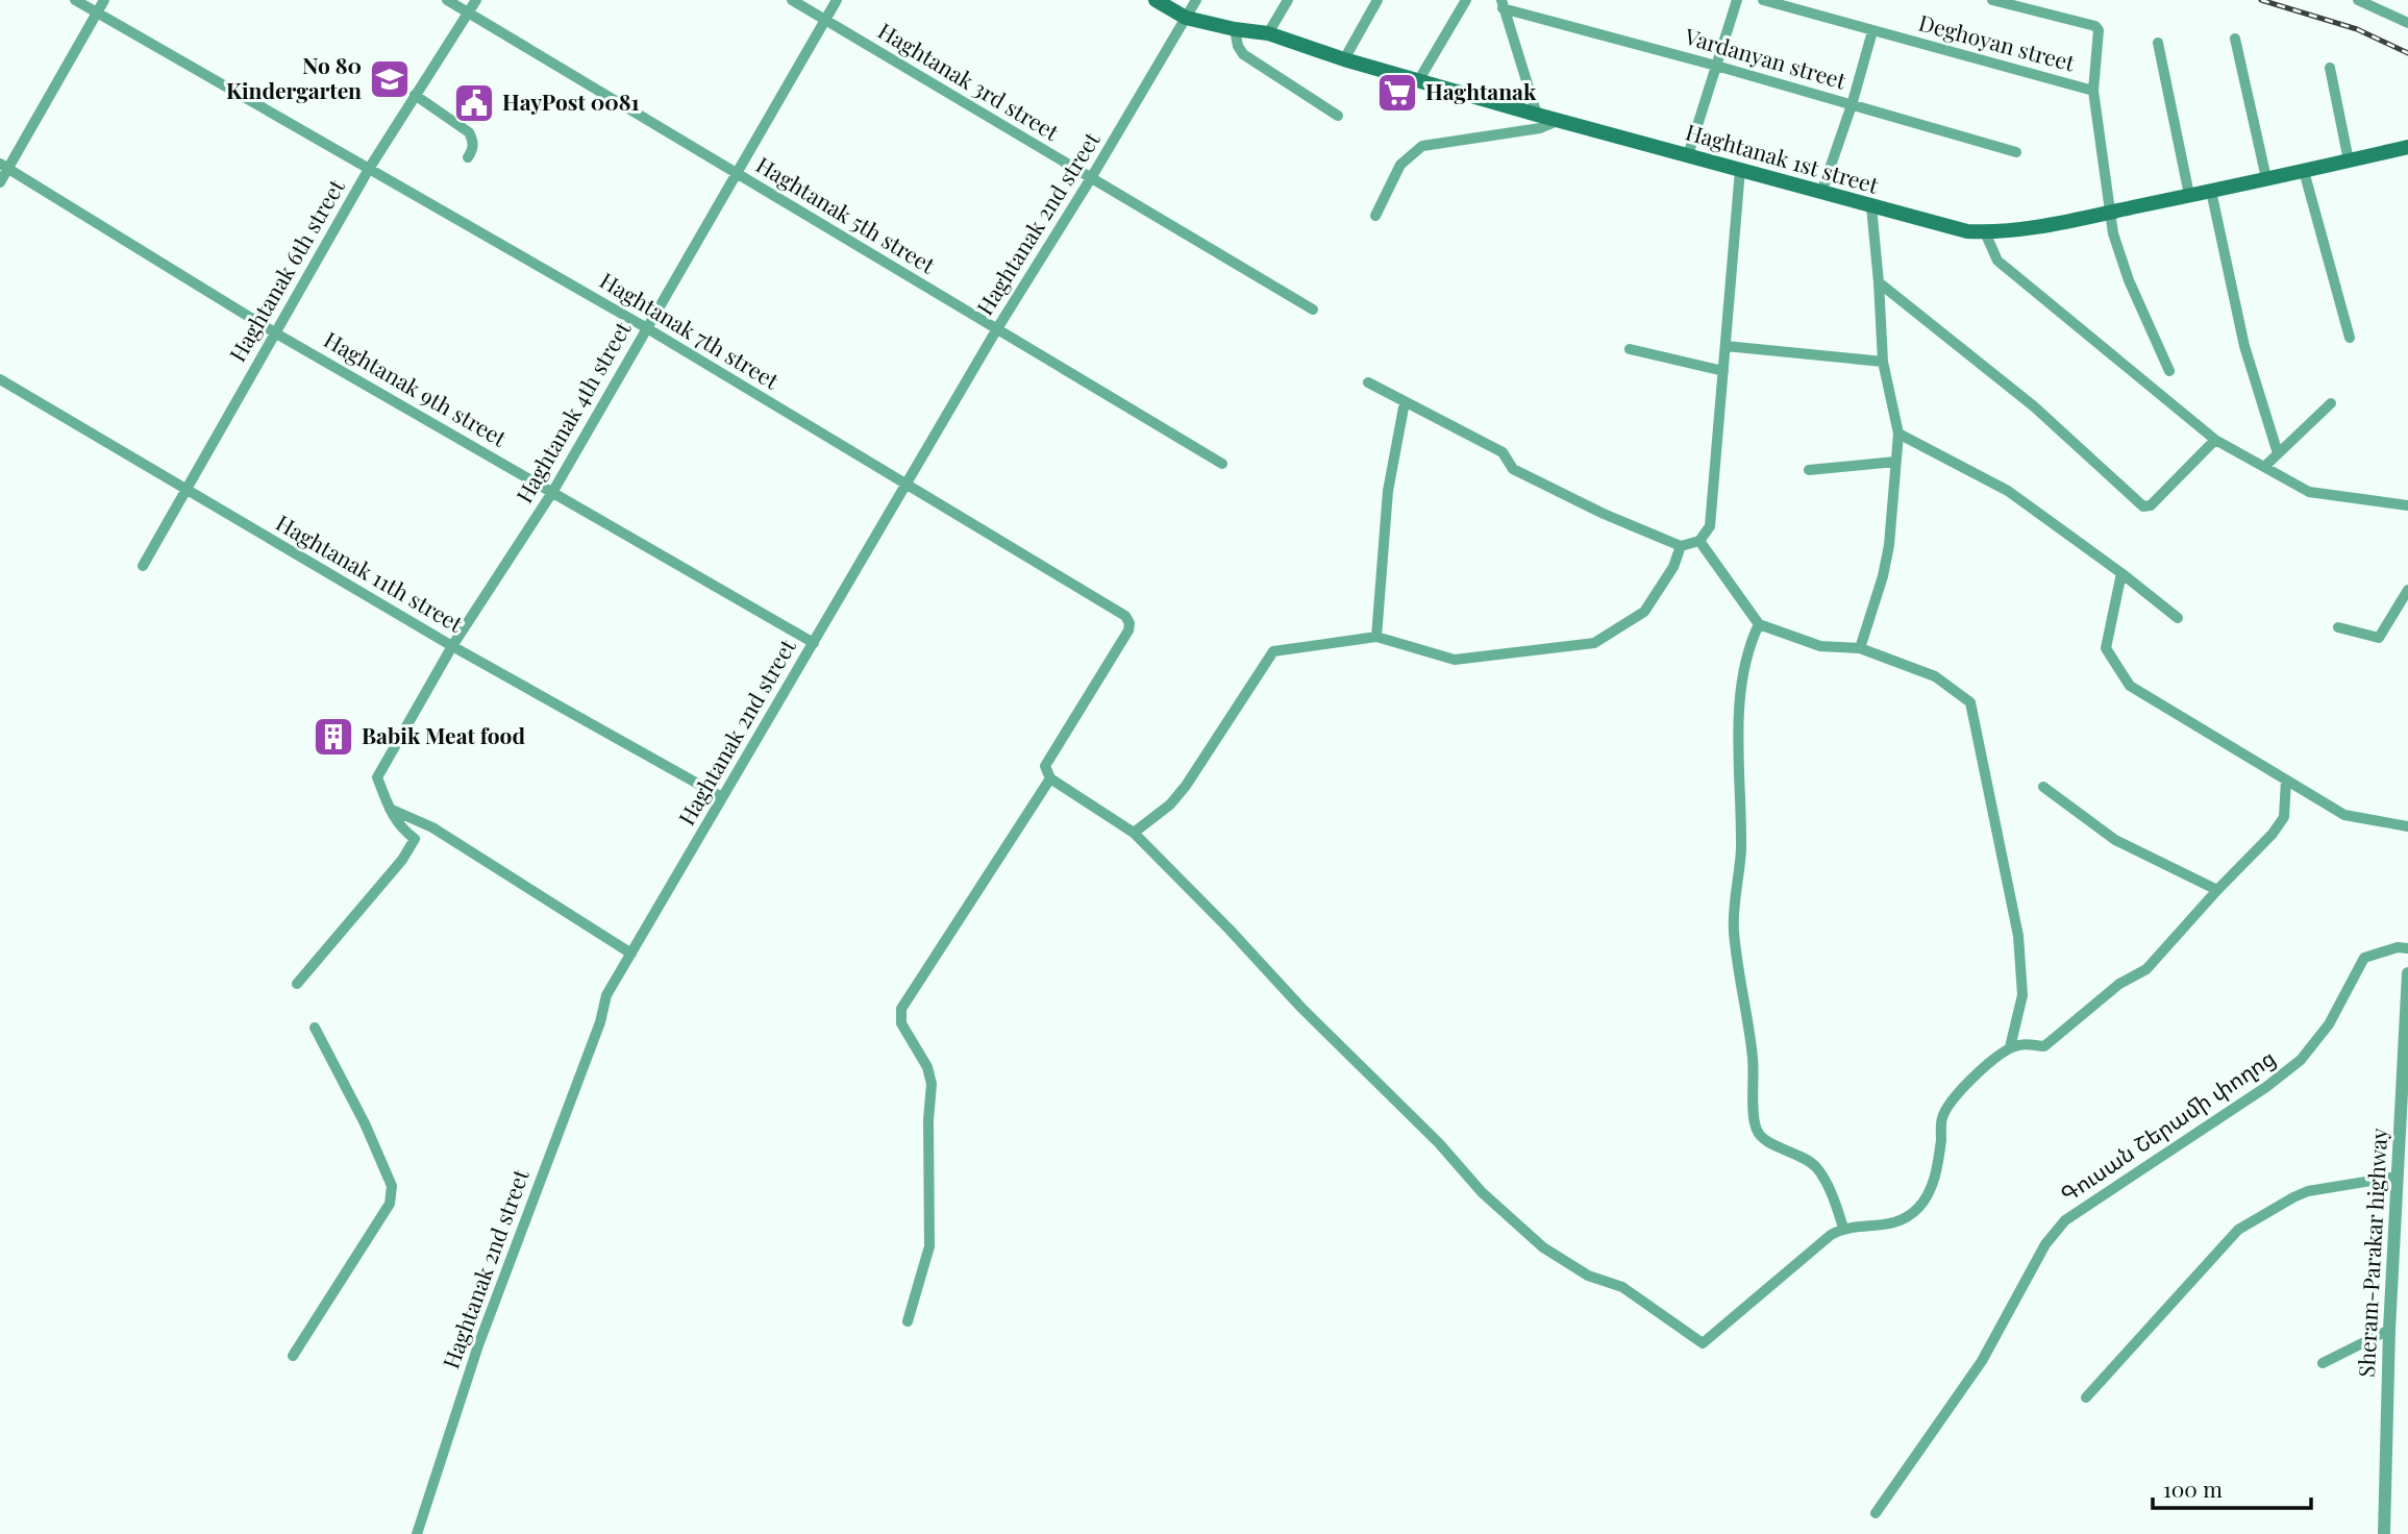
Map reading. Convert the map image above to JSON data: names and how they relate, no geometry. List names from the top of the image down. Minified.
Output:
{"streets":{"main road":["Haghtanak 1st street"],"street":["Deghoyan street","Vardanyan street","Haghtanak 3rd street","Haghtanak 5th street","Haghtanak 2nd street","Haghtanak 6th street","Haghtanak 7th street","Haghtanak 9th street","Haghtanak 4th street","Haghtanak 11th street","Գուսան Շերամի փողոց","Sheram-Parakar highway"]},"crossings":[["Haghtanak 3rd street","Haghtanak 2nd street"],["Haghtanak 3rd street","Haghtanak 4th street"],["Haghtanak 1st street","Haghtanak 2nd street"],["Haghtanak 5th street","Haghtanak 2nd street"],["Haghtanak 5th street","Haghtanak 6th street"],["Haghtanak 5th street","Haghtanak 4th street"],["Haghtanak 2nd street","Haghtanak 7th street"],["Haghtanak 2nd street","Haghtanak 9th street"],["Haghtanak 2nd street","Haghtanak 11th street"],["Haghtanak 6th street","Haghtanak 7th street"],["Haghtanak 6th street","Haghtanak 9th street"],["Haghtanak 6th street","Haghtanak 11th street"],["Haghtanak 7th street","Haghtanak 4th street"],["Haghtanak 9th street","Haghtanak 4th street"],["Haghtanak 4th street","Haghtanak 11th street"]],"places":{"school or university":["No 80 Kindergarten"],"supermarket":["Haghtanak"],"public building":["HayPost 0081"],"building":["Babik Meat food"]},"scale_bar":"100 m"}
